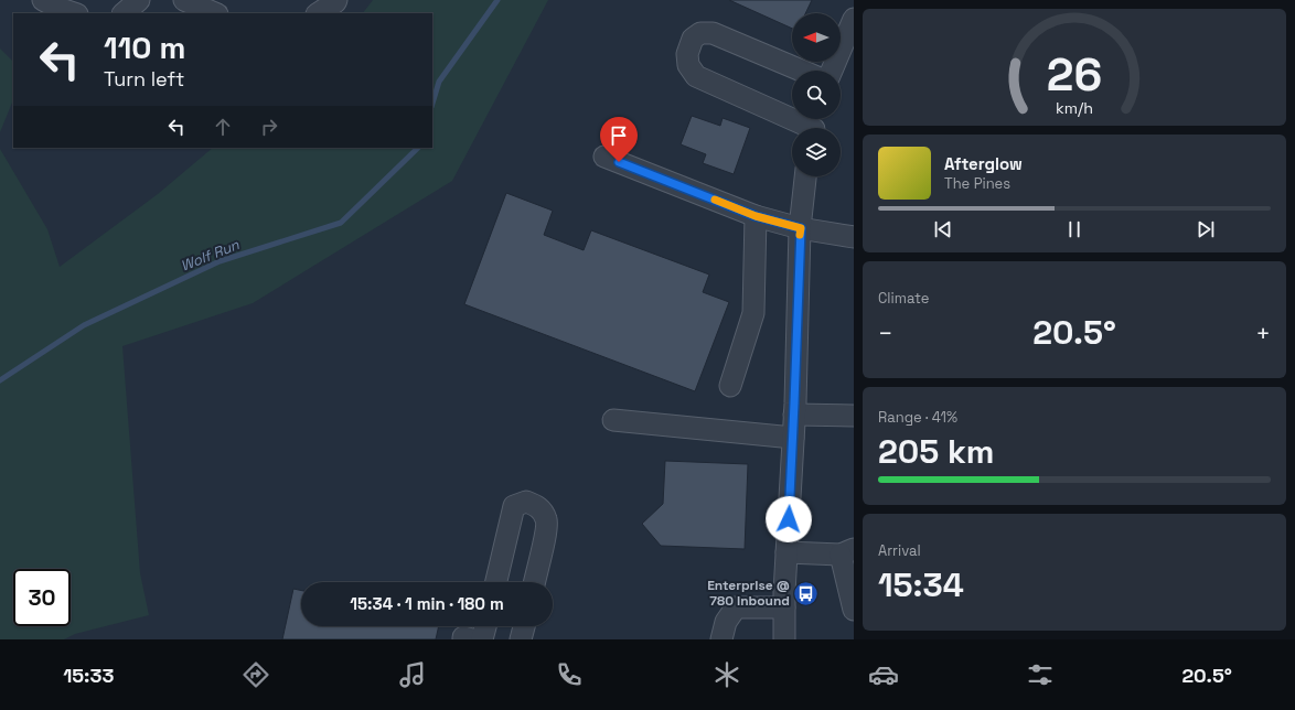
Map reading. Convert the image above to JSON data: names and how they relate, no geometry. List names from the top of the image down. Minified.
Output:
{"water":["Wolf Run"],"places":{"bus stop":["Enterprise @ 780 Inbound"]},"north":"left","page":{"turn":["110 m","Turn left"],"song":["Afterglow","The Pines"],"tile":["Climate",["Range · 41%","205 km"],["Arrival","15:34"]],"heat":["−","20.5°","+"],"limit":"30","trip":"15:34 · 1 min · 180 m","tabs":["15:33","20.5°"],"gauge":["26","km/h"]}}
